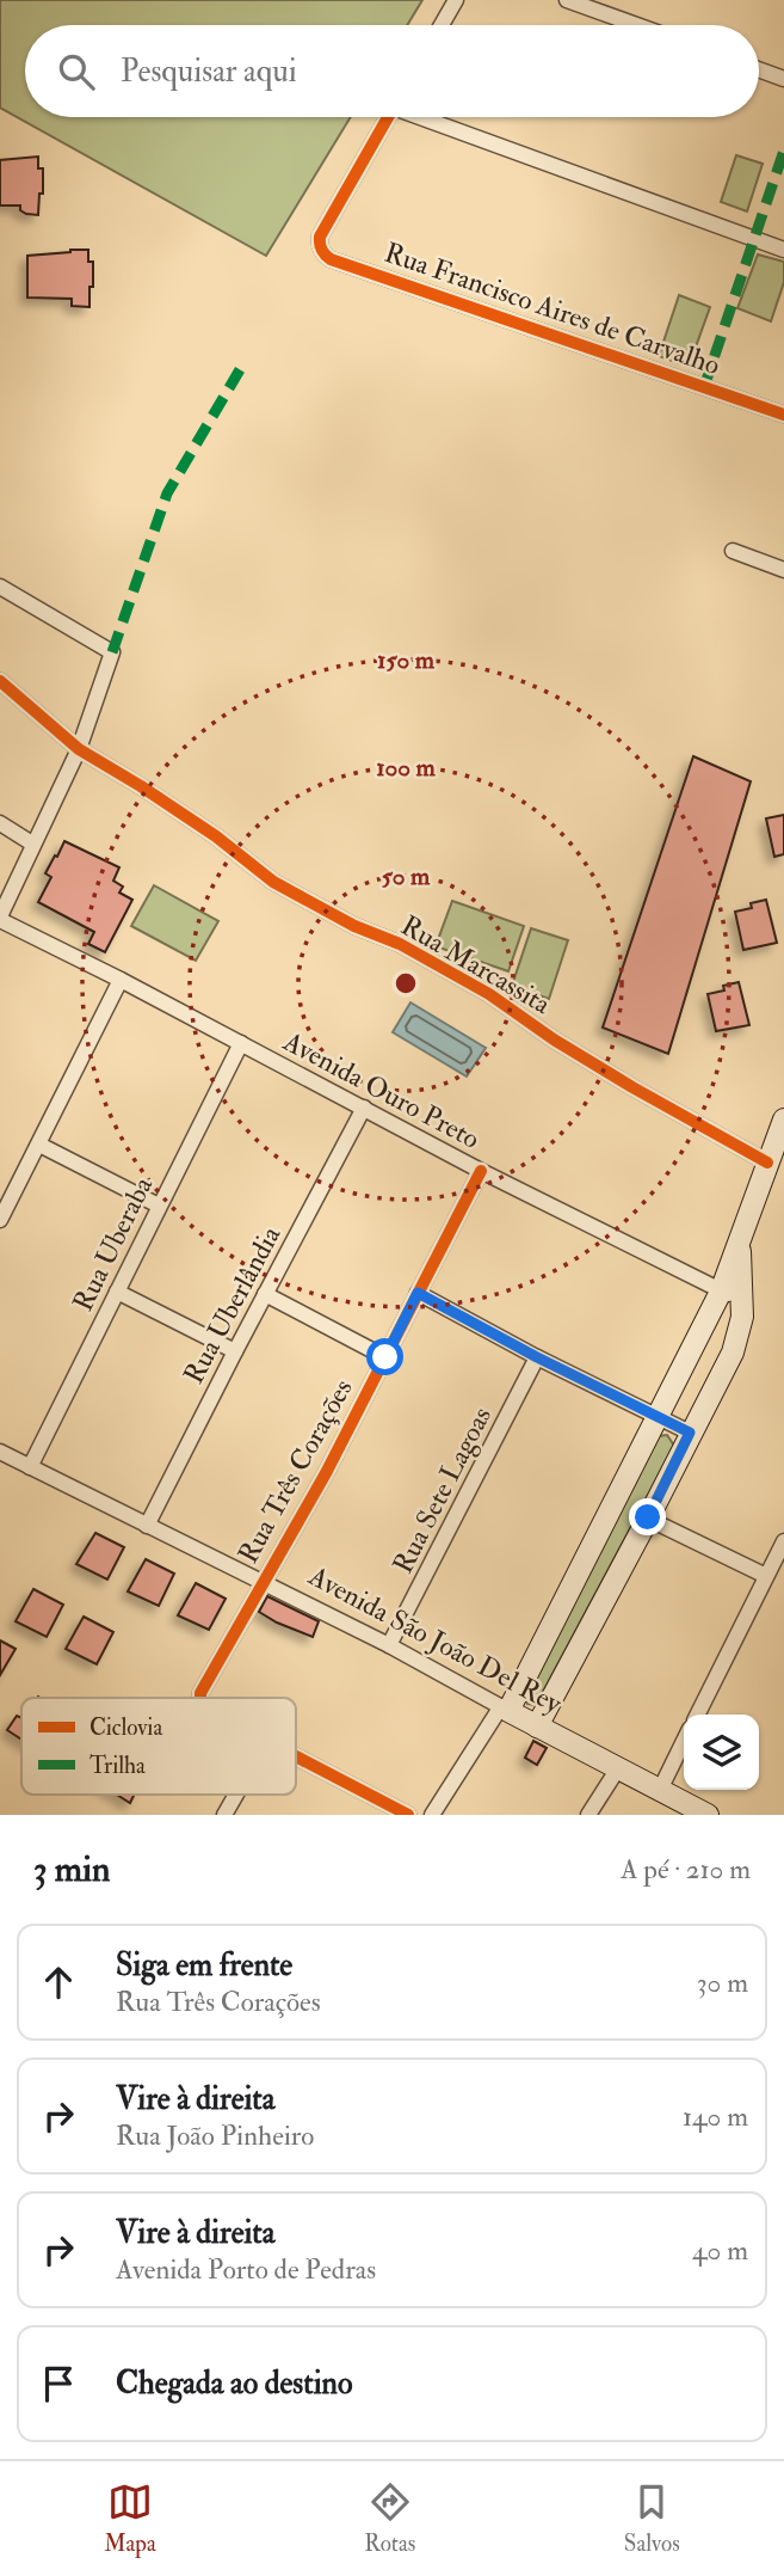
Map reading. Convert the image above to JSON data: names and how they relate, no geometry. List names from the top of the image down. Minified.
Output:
{"streets":{"main road":["Avenida São João Del Rey"],"street":["Rua Francisco Aires de Carvalho","Rua Marcassita","Avenida Ouro Preto","Rua Uberaba","Rua Uberlândia","Rua Três Corações","Rua Sete Lagoas"]},"crossings":[["Avenida Ouro Preto","Rua Uberaba"],["Avenida Ouro Preto","Rua Uberlândia"],["Avenida Ouro Preto","Rua Três Corações"],["Rua Uberaba","Avenida São João Del Rey"],["Rua Uberlândia","Avenida São João Del Rey"],["Rua Três Corações","Avenida São João Del Rey"],["Rua Sete Lagoas","Avenida São João Del Rey"]],"legend":["Ciclovia","Trilha"],"page":{"search":"Pesquisar aqui","heading":["3 min","A pé · 210 m"],"list":[["Siga em frente","Rua Três Corações","30 m"],["Vire à direita","Rua João Pinheiro","140 m"],["Vire à direita","Avenida Porto de Pedras","40 m"],"Chegada ao destino"],"nav":["Mapa","Rotas","Salvos"]},"rings":["150 m","100 m","50 m"]}
